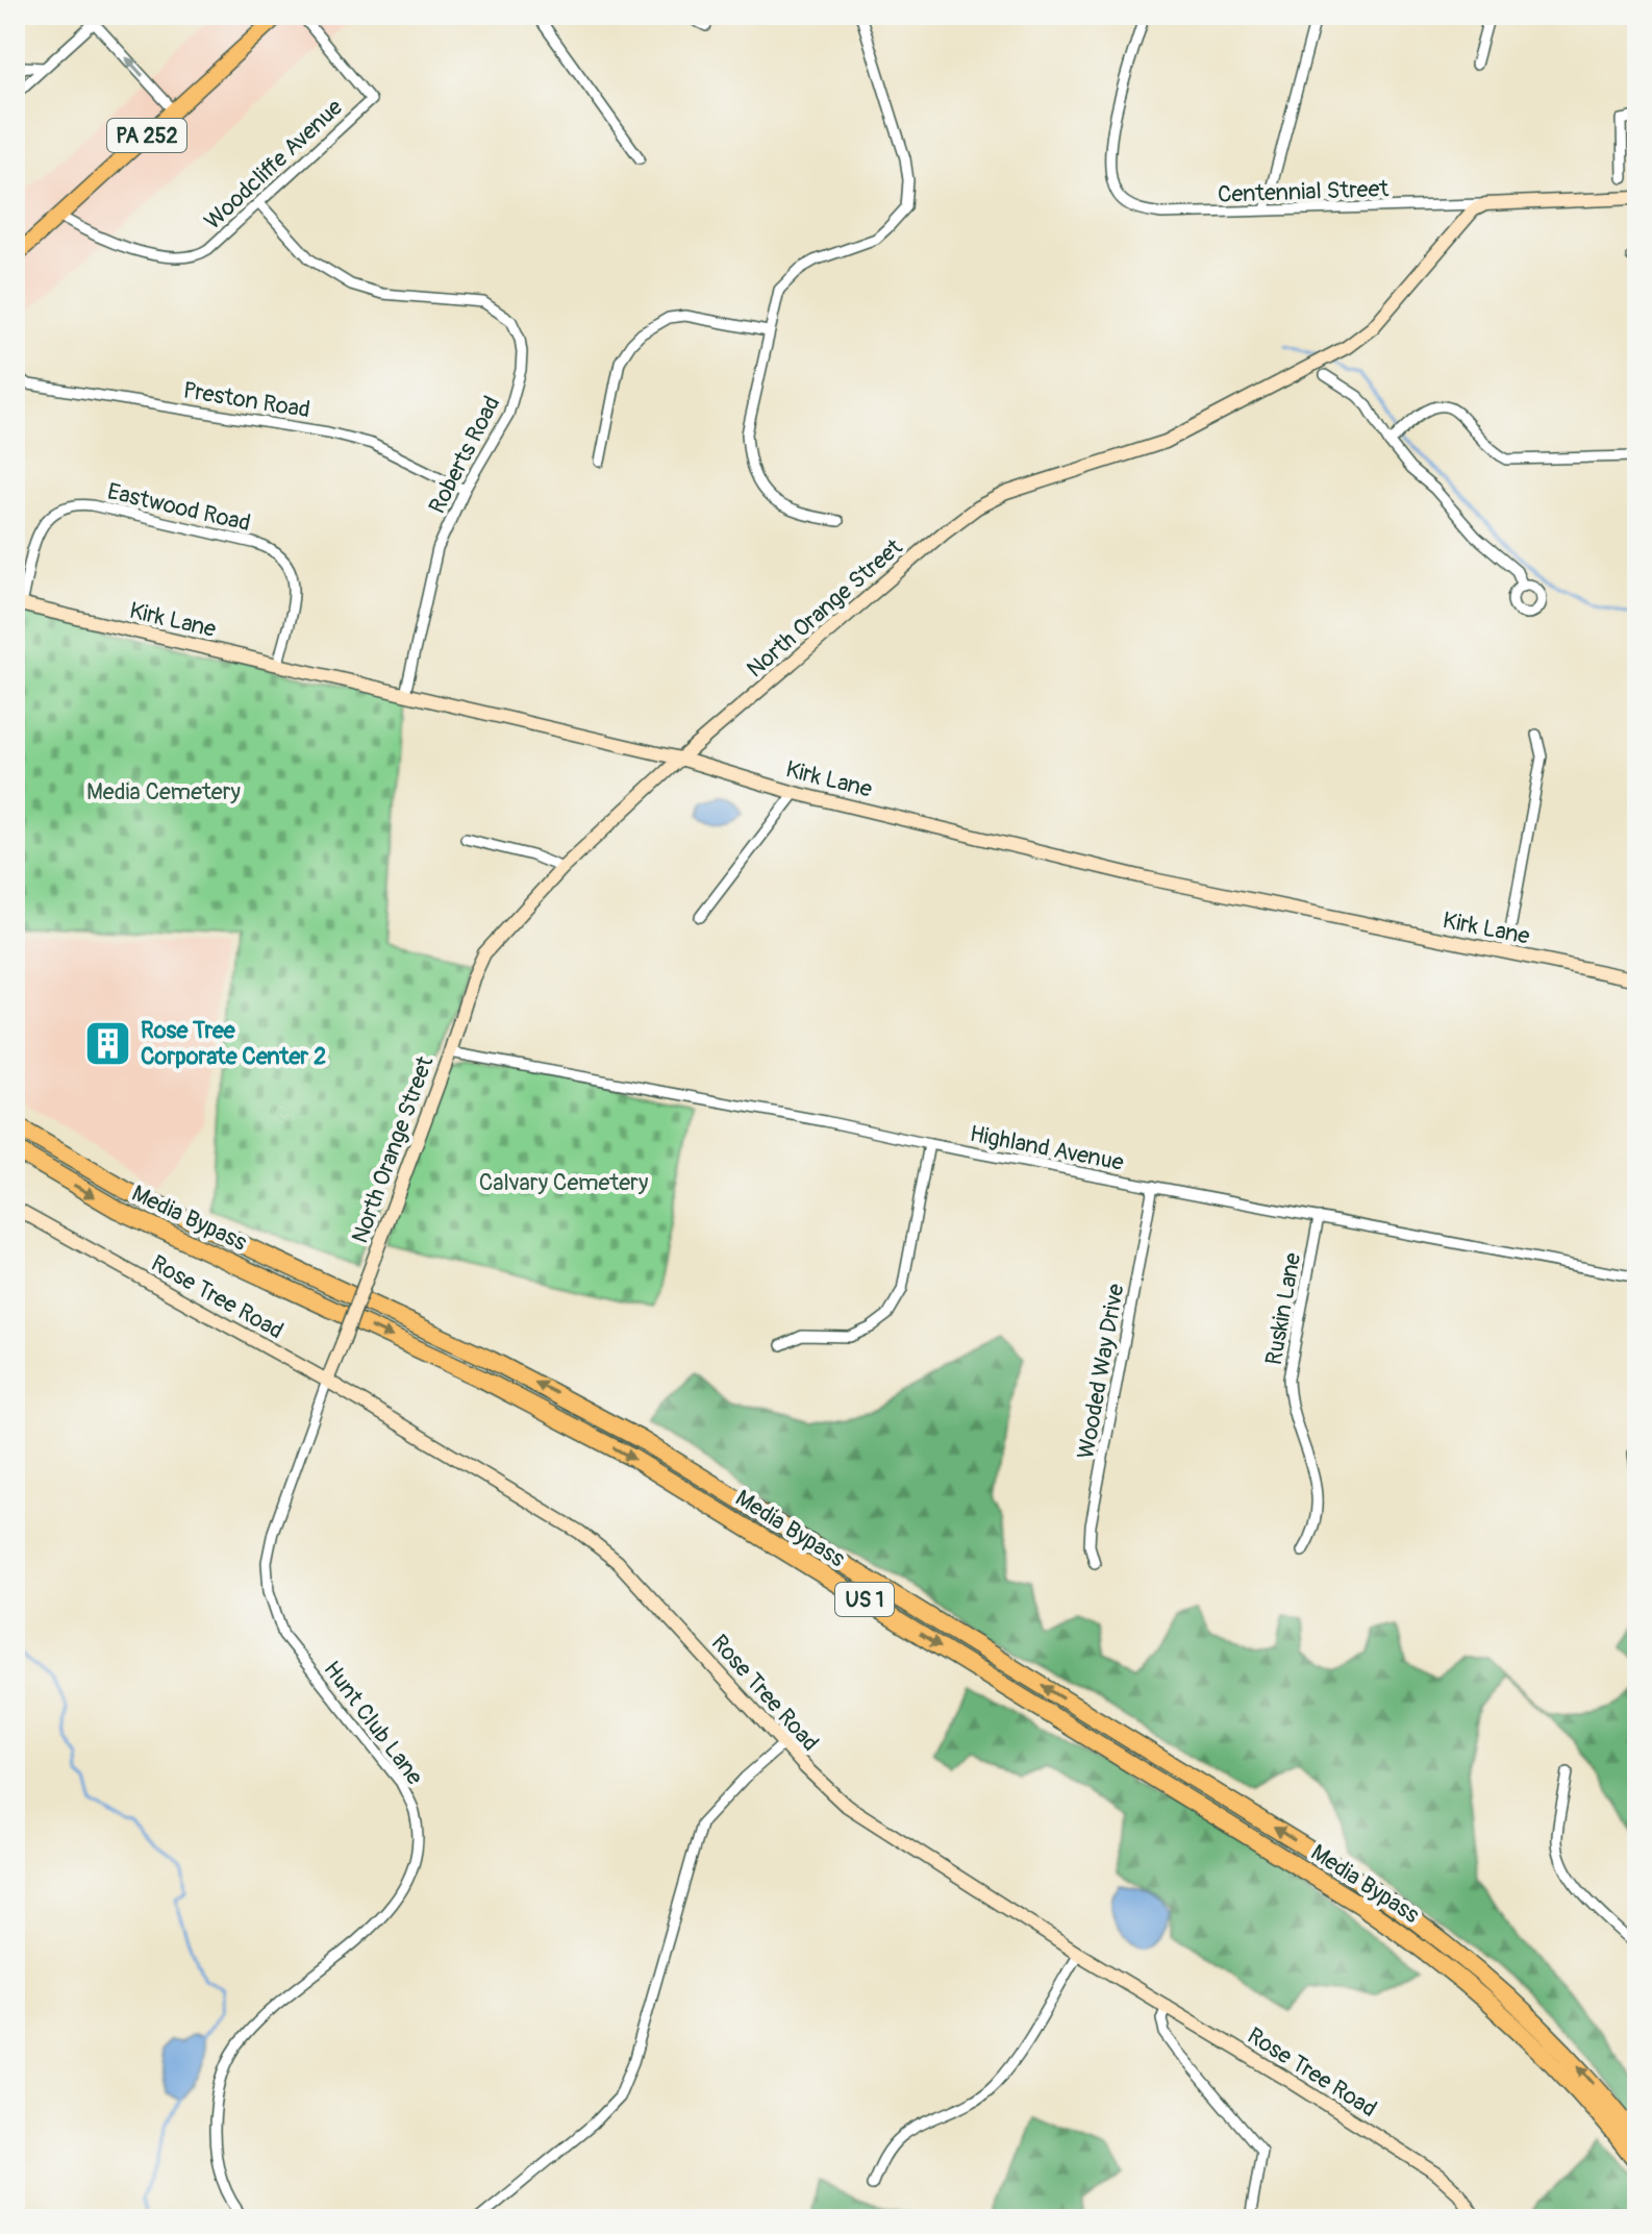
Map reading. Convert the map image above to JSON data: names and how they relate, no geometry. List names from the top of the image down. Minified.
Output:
{"streets":{"highway":["Media Bypass","US 1"],"main road":["PA 252"],"street":["Woodcliffe Avenue","Centennial Street","Preston Road","Roberts Road","Eastwood Road","North Orange Street","Kirk Lane","Highland Avenue","Rose Tree Road","Ruskin Lane","Wooded Way Drive","Hunt Club Lane"]},"crossings":[["PA 252","Woodcliffe Avenue"],["Woodcliffe Avenue","Roberts Road"],["Centennial Street","North Orange Street"],["Preston Road","Roberts Road"],["Roberts Road","Kirk Lane"],["Eastwood Road","Kirk Lane"],["North Orange Street","Kirk Lane"],["North Orange Street","Highland Avenue"],["North Orange Street","Rose Tree Road"],["North Orange Street","Hunt Club Lane"],["Highland Avenue","Ruskin Lane"],["Highland Avenue","Wooded Way Drive"],["Rose Tree Road","Hunt Club Lane"]],"parks":["Media Cemetery","Calvary Cemetery"],"places":{"building":["Rose Tree Corporate Center 2"]}}
